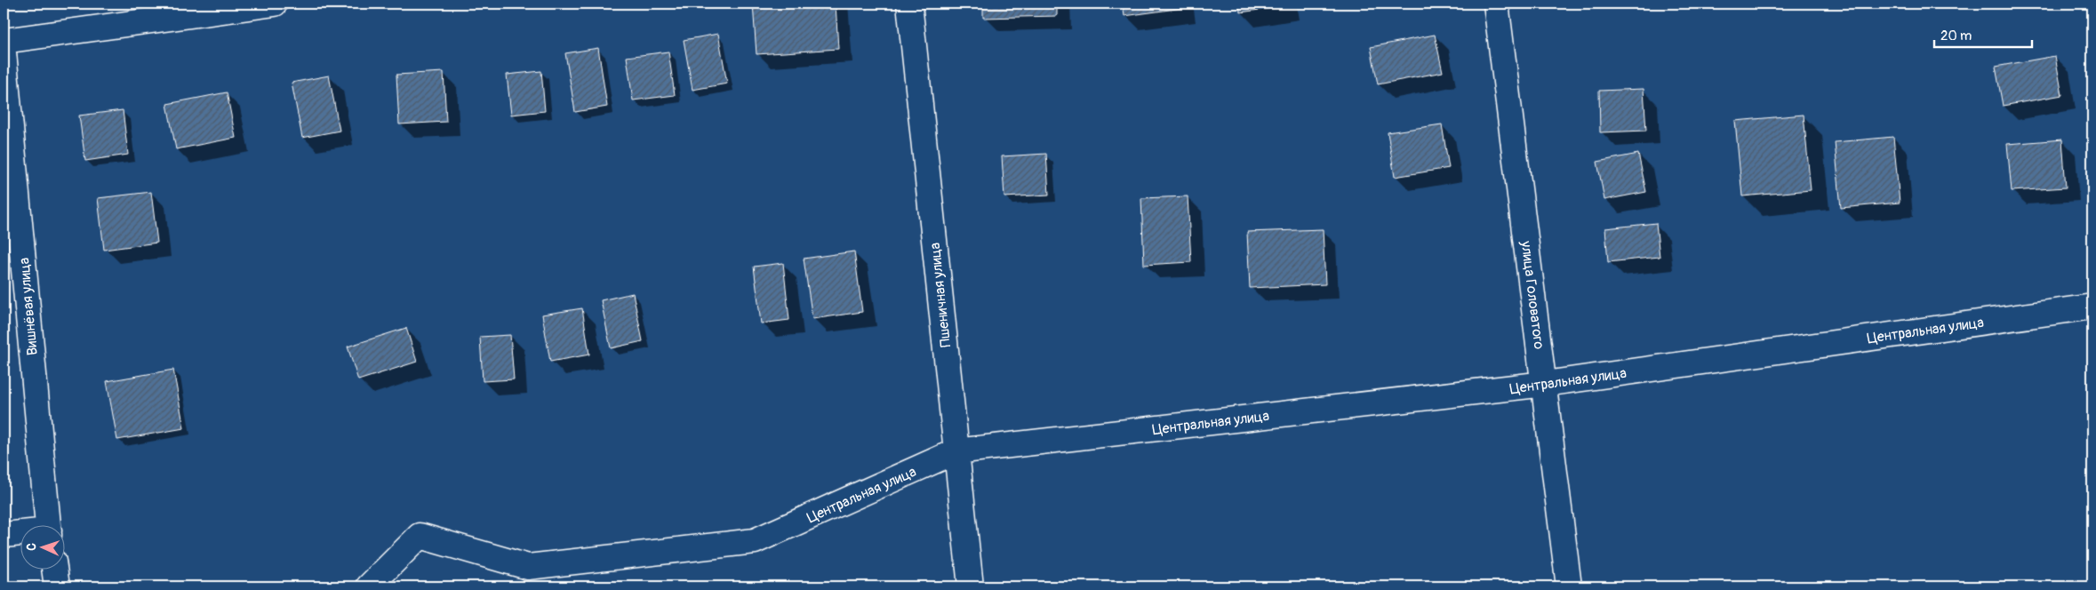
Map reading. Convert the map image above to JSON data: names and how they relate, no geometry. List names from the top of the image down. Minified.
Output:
{"streets":{"street":["Пшеничная улица","улица Головатого","Вишнёвая улица","Центральная улица"]},"crossings":[["Пшеничная улица","Центральная улица"],["улица Головатого","Центральная улица"]],"scale_bar":"20 m","north":"left"}
